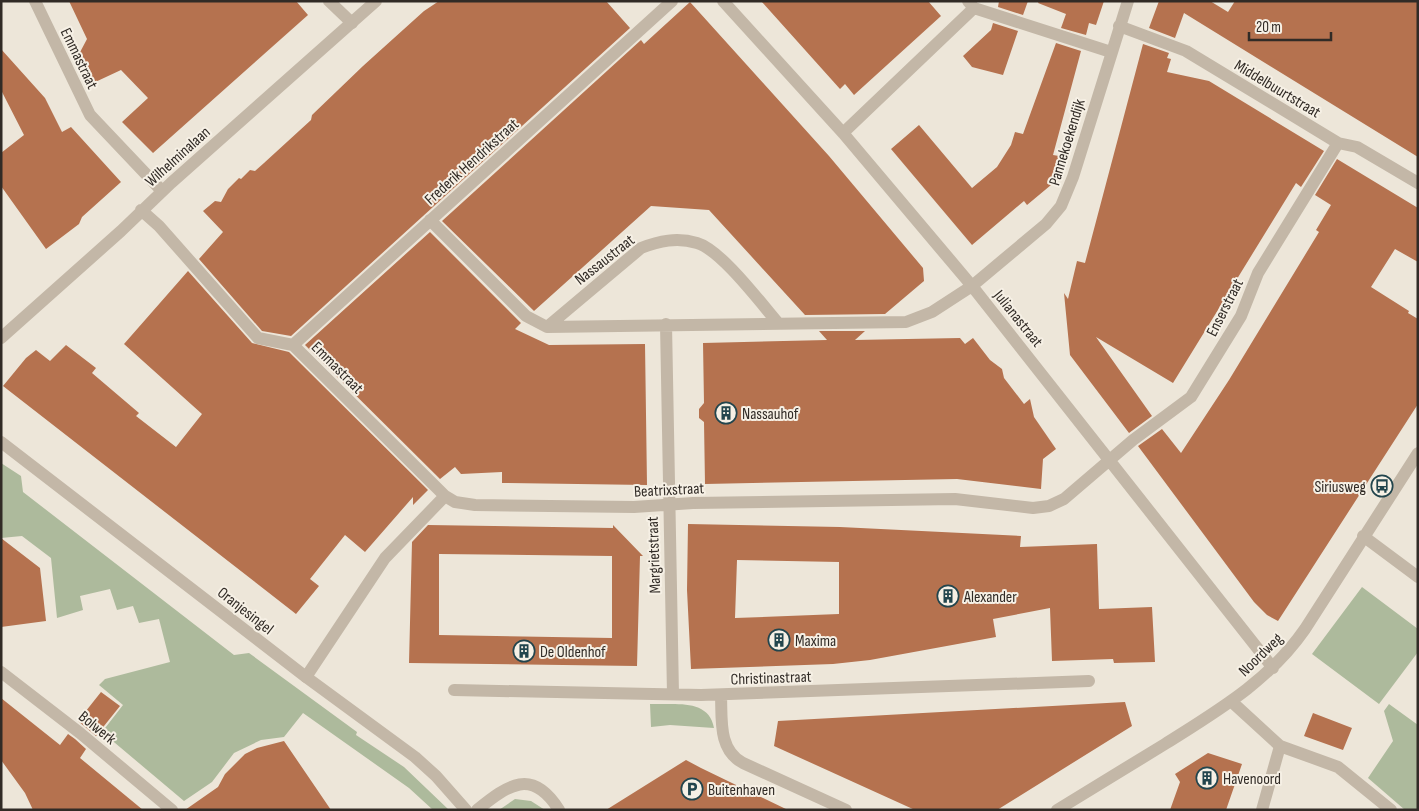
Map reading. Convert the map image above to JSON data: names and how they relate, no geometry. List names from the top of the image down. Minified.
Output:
{"streets":{"street":["Emmastraat","Middelbuurtstraat","Pannekoekendijk","Wilhelminalaan","Frederik Hendrikstraat","Nassaustraat","Enserstraat","Julianastraat","Beatrixstraat","Margrietstraat","Oranjesingel","Noordweg","Christinastraat","Bolwerk"]},"crossings":[["Emmastraat","Wilhelminalaan"],["Emmastraat","Frederik Hendrikstraat"],["Emmastraat","Beatrixstraat"],["Middelbuurtstraat","Pannekoekendijk"],["Middelbuurtstraat","Enserstraat"],["Pannekoekendijk","Julianastraat"],["Enserstraat","Julianastraat"],["Enserstraat","Beatrixstraat"],["Julianastraat","Beatrixstraat"],["Julianastraat","Noordweg"],["Beatrixstraat","Margrietstraat"],["Margrietstraat","Christinastraat"]],"places":{"building":["Nassauhof","Alexander","Maxima","De Oldenhof","Havenoord"],"bus stop":["Siriusweg"],"parking":["Buitenhaven"]},"scale_bar":"20 m"}
